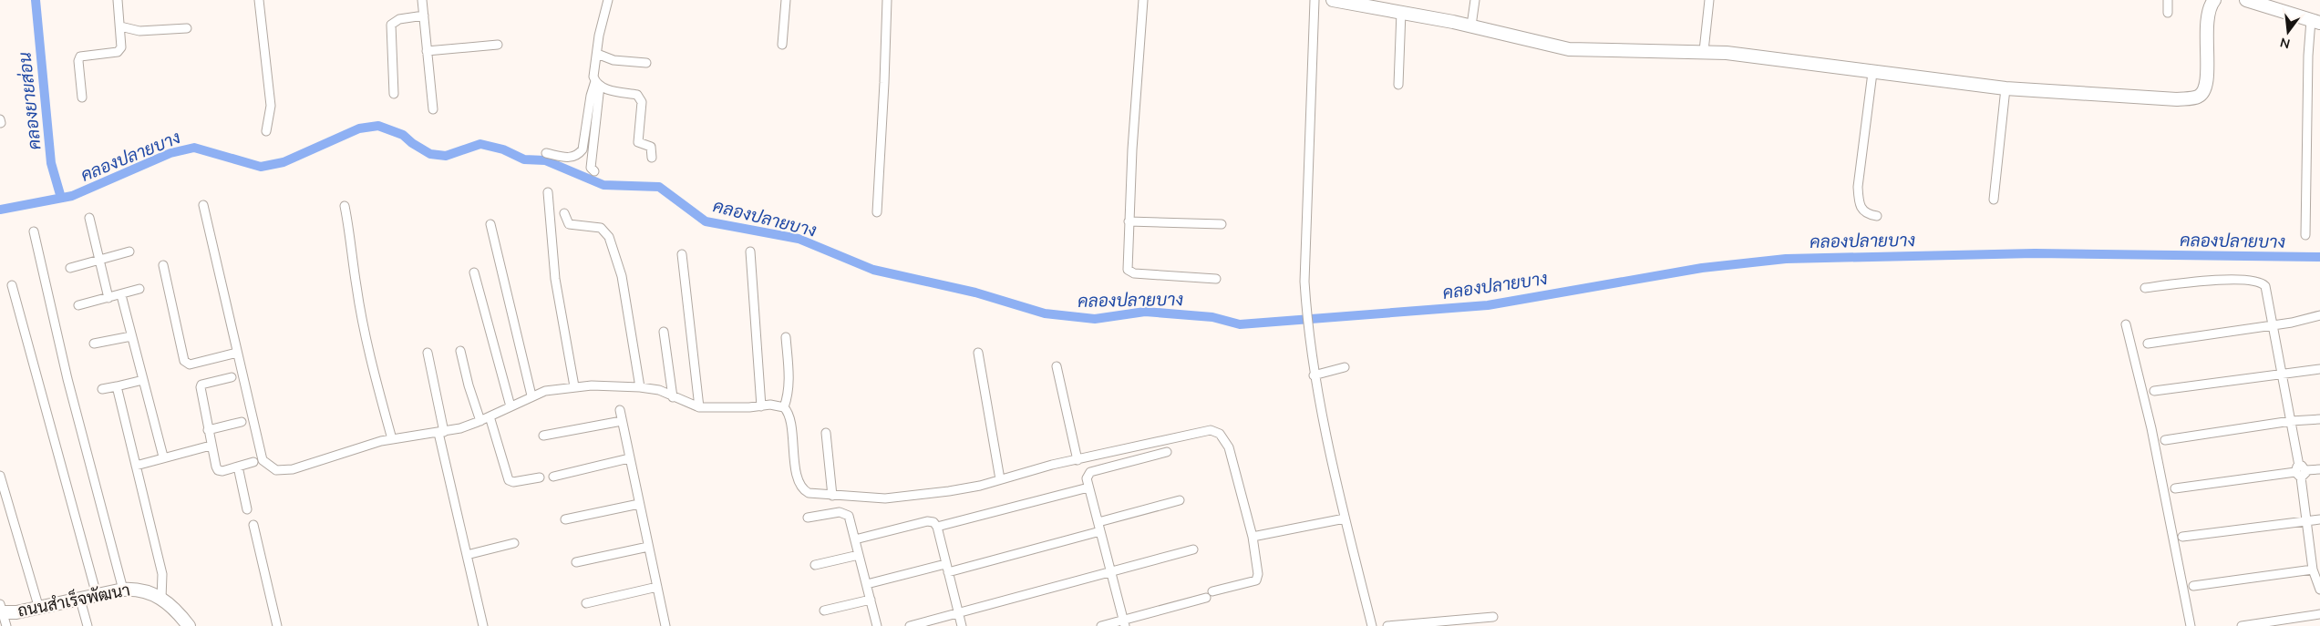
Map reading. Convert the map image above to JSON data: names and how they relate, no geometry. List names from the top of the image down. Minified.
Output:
{"streets":{"street":["ถนนสำเร็จพัฒนา"]},"water":["คลองยายส่อน","คลองปลายบาง"],"north":"bottom"}
